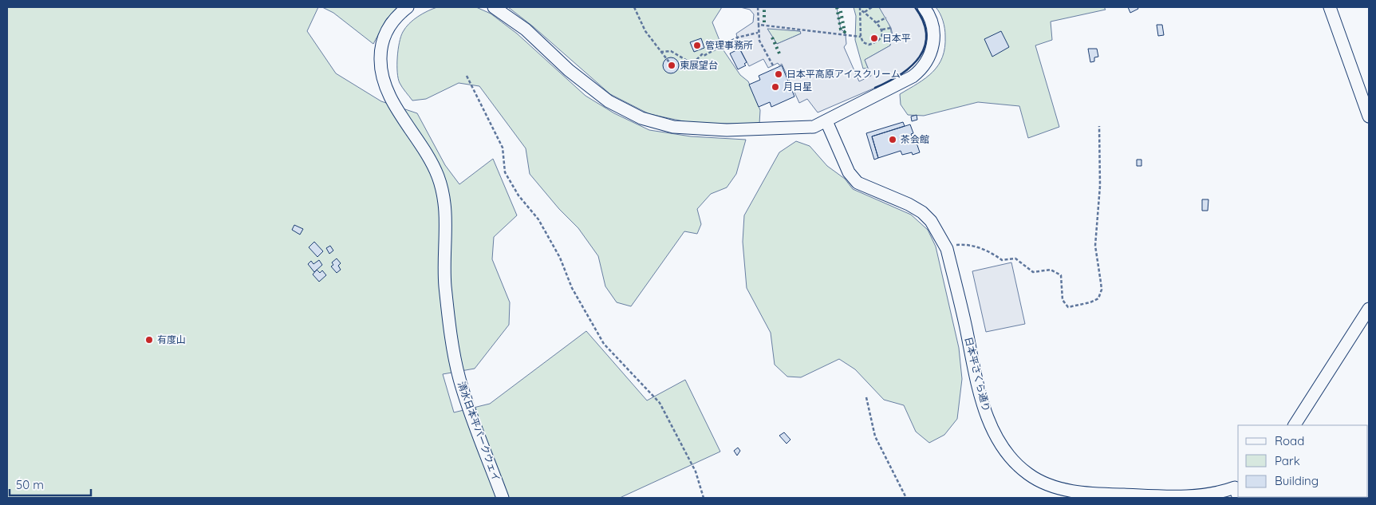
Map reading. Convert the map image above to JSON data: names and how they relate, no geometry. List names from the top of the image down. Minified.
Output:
{"streets":{"street":["日本平さくら通り","清水日本平パークウェイ"]},"places":["日本平","管理事務所","東展望台","日本平高原アイスクリーム","月日星","茶会館","有度山"],"legend":["Road","Park","Building"],"scale_bar":"50 m"}
